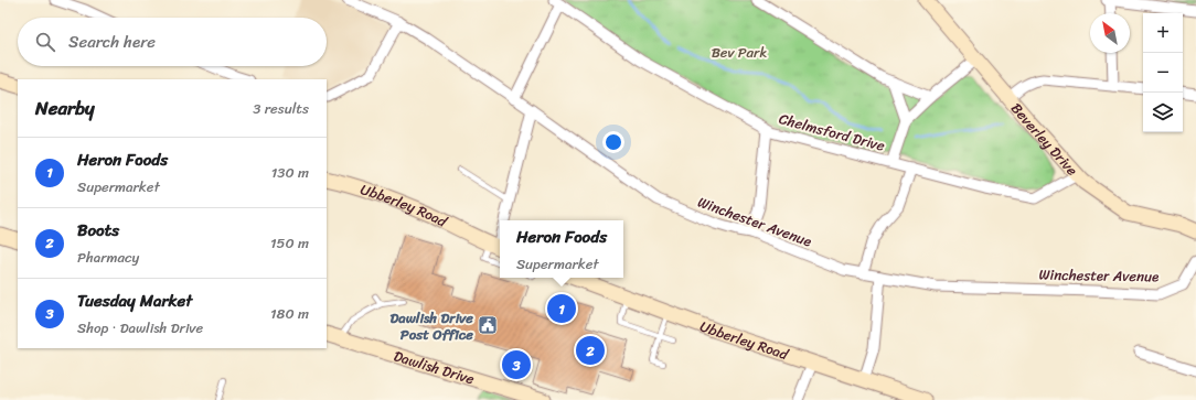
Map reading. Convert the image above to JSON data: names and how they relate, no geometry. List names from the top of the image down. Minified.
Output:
{"streets":{"street":["Chelmsford Drive","Beverley Drive","Ubberley Road","Winchester Avenue","Dawlish Drive"]},"crossings":[["Chelmsford Drive","Beverley Drive"]],"parks":["Bev Park"],"places":{"public building":["Dawlish Drive Post Office"]},"north":"top left","page":{"map_buttons":["+","−"],"search":"Search here","heading":["Nearby","3 results"],"list":[{"mark":"1","name":"Heron Foods","note":"Supermarket","value":"130 m"},{"mark":"2","name":"Boots","note":"Pharmacy","value":"150 m"},{"mark":"3","name":"Tuesday Market","note":"Shop · Dawlish Drive","value":"180 m"}],"popup":["Heron Foods","Supermarket"],"pins":["1","2","3"]}}
